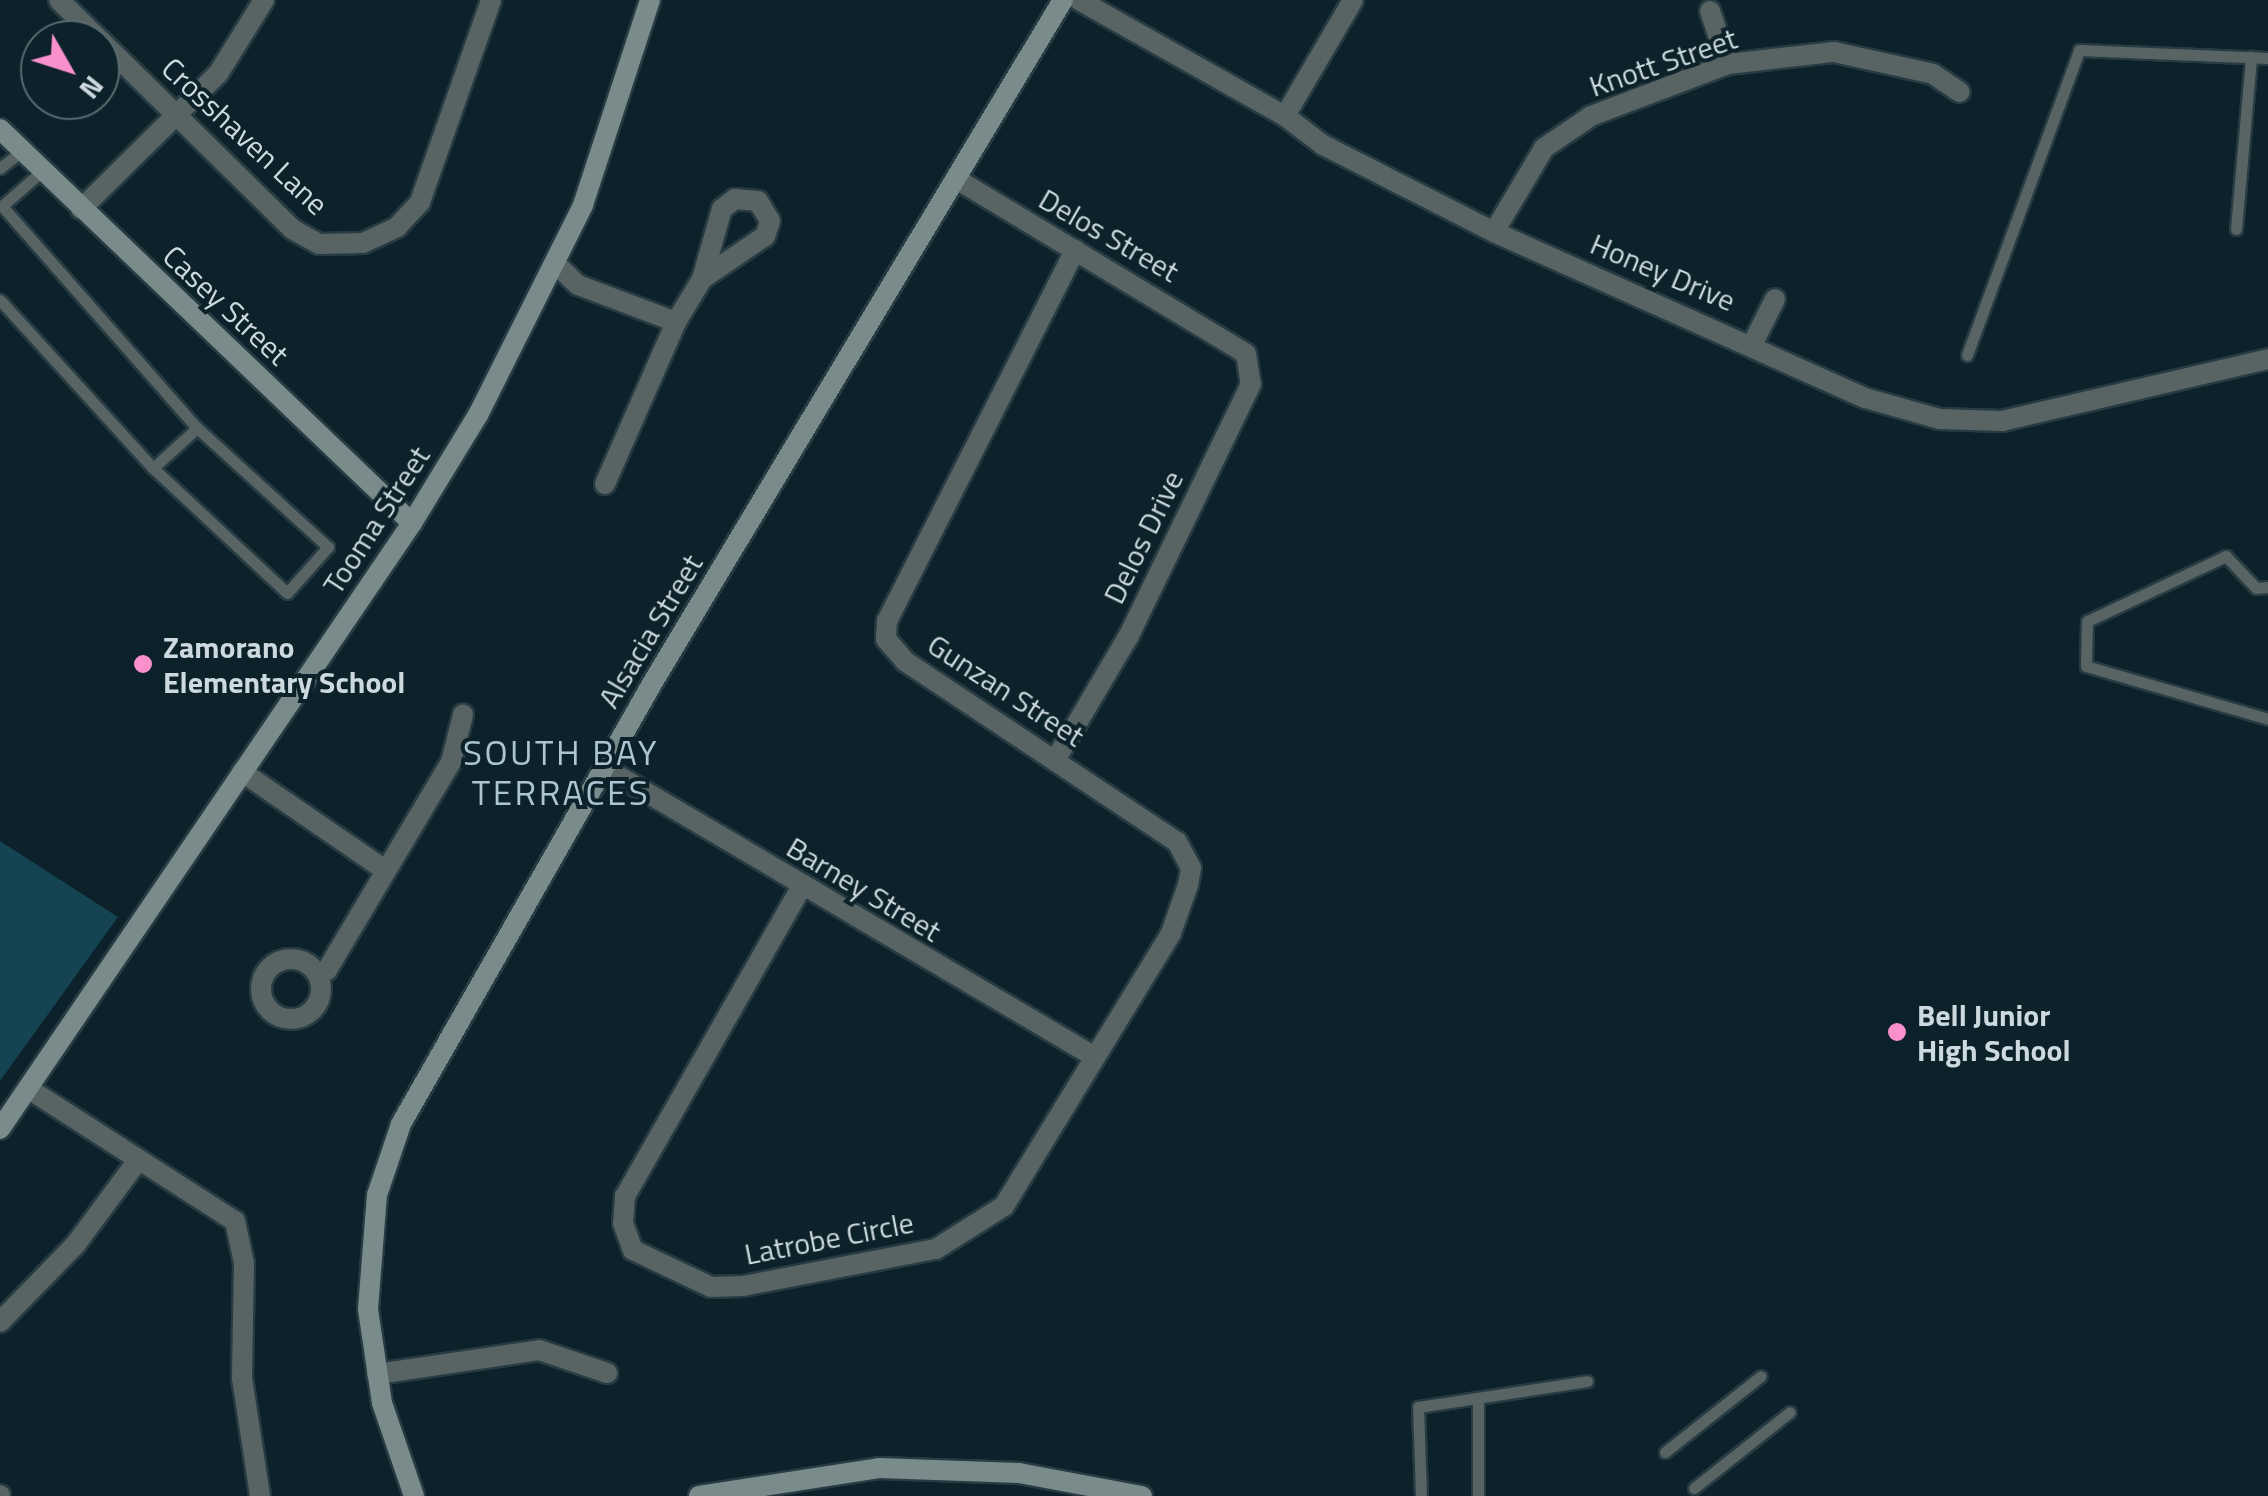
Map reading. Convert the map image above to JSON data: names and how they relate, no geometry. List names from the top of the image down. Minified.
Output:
{"streets":{"main road":["Casey Street","Tooma Street","Alsacia Street"],"street":["Knott Street","Crosshaven Lane","Delos Street","Honey Drive","Delos Drive","Gunzan Street","Barney Street","Latrobe Circle"]},"crossings":[["Knott Street","Honey Drive"],["Delos Street","Delos Drive"],["Delos Street","Alsacia Street"],["Delos Street","Gunzan Street"],["Casey Street","Tooma Street"],["Delos Drive","Gunzan Street"],["Alsacia Street","Barney Street"],["Gunzan Street","Latrobe Circle"],["Barney Street","Latrobe Circle"]],"districts":["SOUTH BAY TERRACES"],"places":["Zamorano Elementary School","Bell Junior High School"],"north":"bottom right"}
